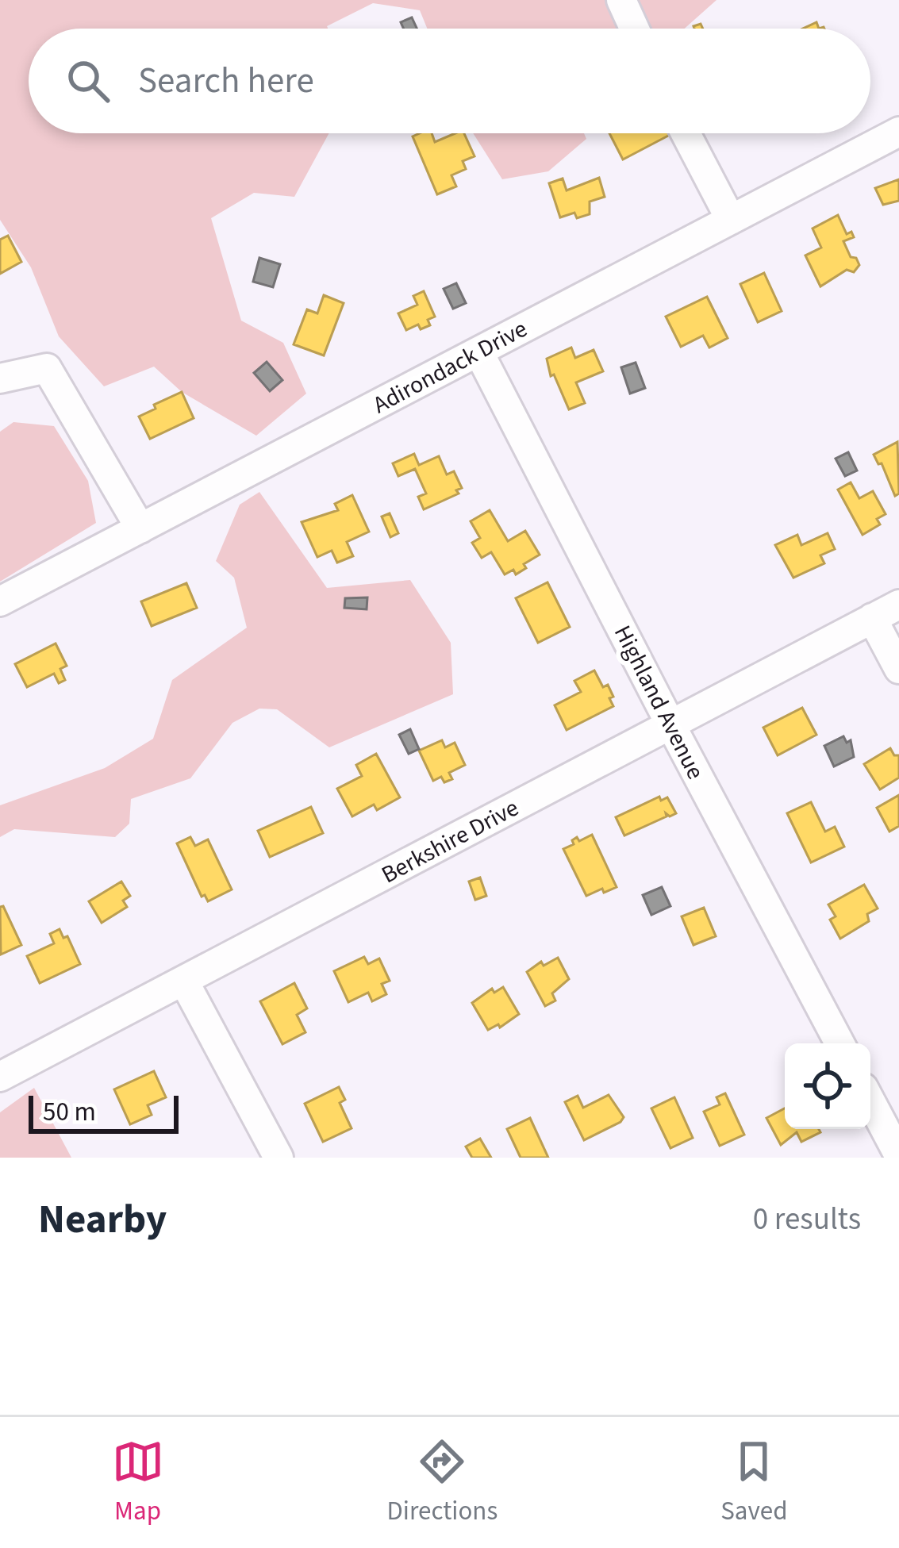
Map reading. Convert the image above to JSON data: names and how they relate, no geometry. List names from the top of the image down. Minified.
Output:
{"streets":{"street":["Adirondack Drive","Highland Avenue","Berkshire Drive"]},"crossings":[["Adirondack Drive","Highland Avenue"],["Highland Avenue","Berkshire Drive"]],"scale_bar":"50 m","page":{"search":"Search here","scale":"50 m","heading":["Nearby","0 results"],"nav":["Map","Directions","Saved"]}}
